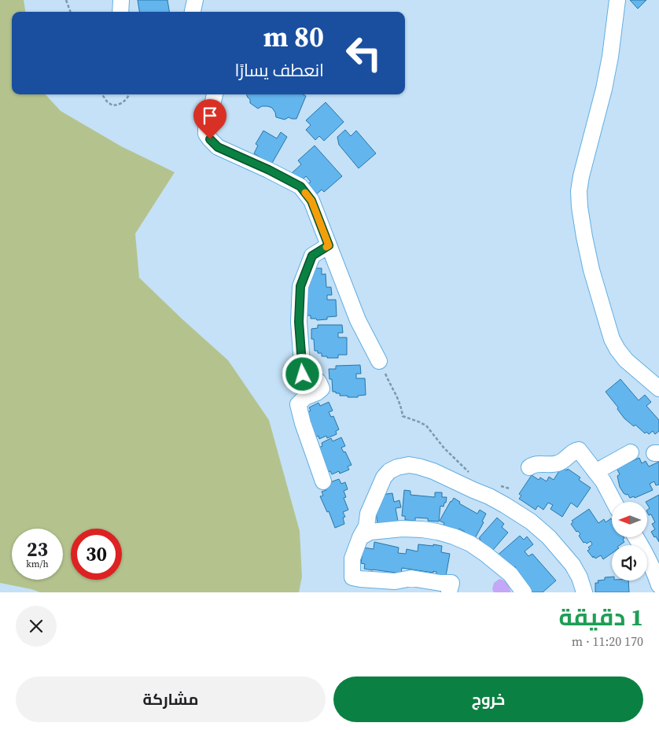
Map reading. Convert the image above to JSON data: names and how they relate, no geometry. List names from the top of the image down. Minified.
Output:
{"north":"left","page":{"turn":["80 m","انعطف يسارًا"],"speed":"23 km/h","limit":"30","heading":["1 دقيقة","170 m · 11:20"],"buttons":["خروج","مشاركة"]}}
